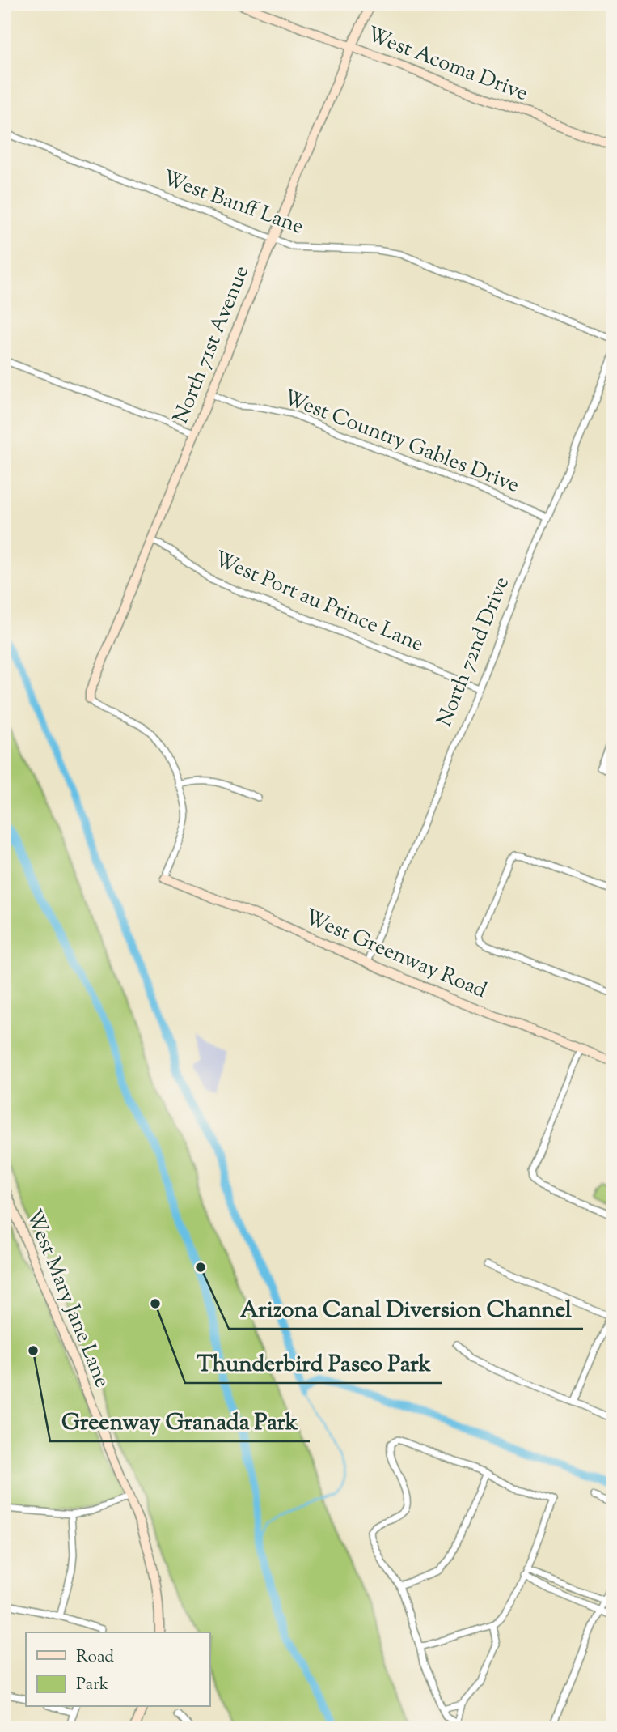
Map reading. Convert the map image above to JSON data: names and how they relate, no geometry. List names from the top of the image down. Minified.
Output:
{"streets":{"street":["West Acoma Drive","West Banff Lane","North 71st Avenue","West Country Gables Drive","West Port au Prince Lane","North 72nd Drive","West Greenway Road","West Mary Jane Lane"]},"crossings":[["West Acoma Drive","North 71st Avenue"],["West Banff Lane","North 71st Avenue"],["North 71st Avenue","West Country Gables Drive"],["North 71st Avenue","West Port au Prince Lane"],["West Country Gables Drive","North 72nd Drive"],["West Port au Prince Lane","North 72nd Drive"],["North 72nd Drive","West Greenway Road"]],"places":["Arizona Canal Diversion Channel","Thunderbird Paseo Park","Greenway Granada Park"],"legend":["Road","Park"]}
